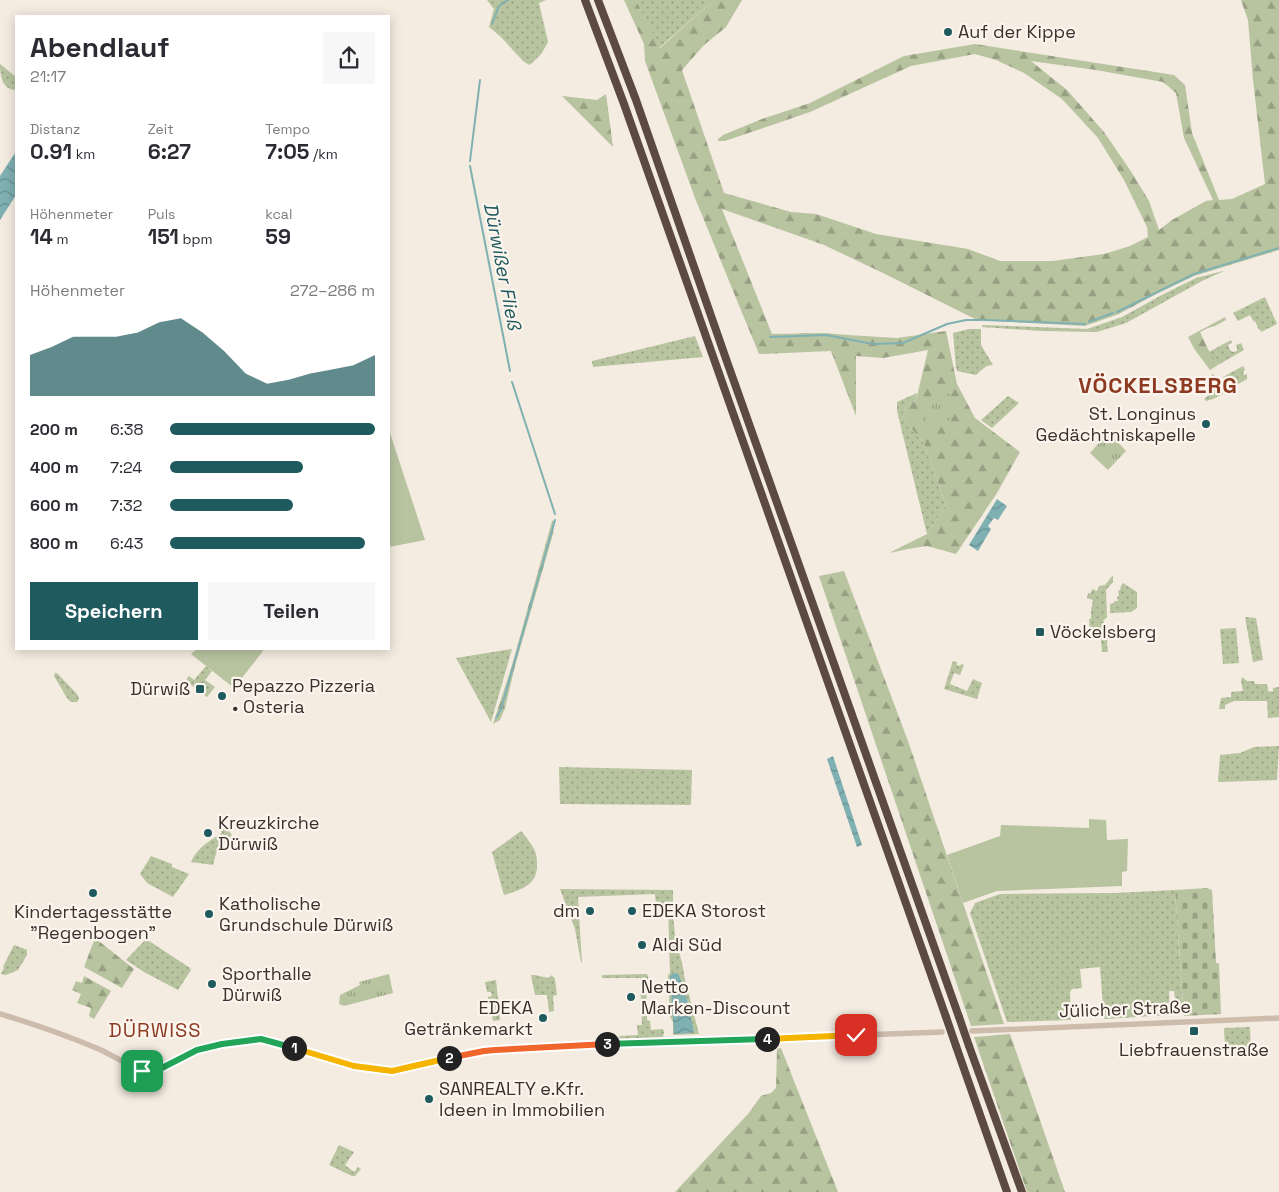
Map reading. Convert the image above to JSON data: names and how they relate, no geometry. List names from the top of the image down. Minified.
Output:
{"streets":{"street":["Jülicher Straße"]},"districts":["VÖCKELSBERG","DÜRWISS"],"water":["Dürwißer Fließ"],"places":{"other":["Auf der Kippe","St. Longinus Gedächtniskapelle","Pepazzo Pizzeria • Osteria","Kreuzkirche Dürwiß","Kindertagesstätte \"Regenbogen\"","dm","EDEKA Storost","Katholische Grundschule Dürwiß","Aldi Süd","Sporthalle Dürwiß","Netto Marken-Discount","EDEKA Getränkemarkt","SANREALTY e.Kfr. Ideen in Immobilien"],"transit":["Vöckelsberg","Dürwiß","Liebfrauenstraße"]},"page":{"heading":["Abendlauf","21:17"],"stats":[["Distanz","0.91 km"],["Zeit","6:27"],["Tempo","7:05 /km"],["Höhenmeter","14 m"],["Puls","151 bpm"],["kcal","59"]],"chart":["Höhenmeter","272–286 m"],"list":[{"name":"200 m","note":"6:38"},{"name":"400 m","note":"7:24"},{"name":"600 m","note":"7:32"},{"name":"800 m","note":"6:43"}],"buttons":["Speichern","Teilen"],"pins":["4","3","1","2"]}}
